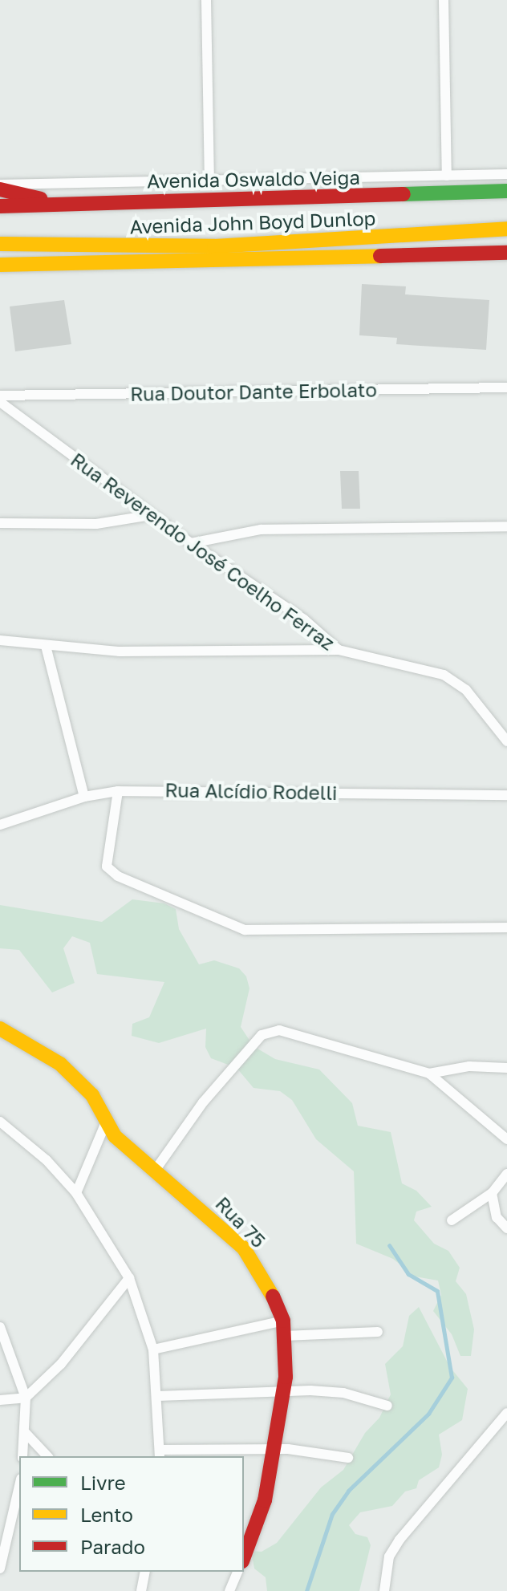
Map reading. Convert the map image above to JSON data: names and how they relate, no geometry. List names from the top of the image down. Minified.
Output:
{"streets":{"main road":["Avenida John Boyd Dunlop","Rua 75"],"street":["Avenida Oswaldo Veiga","Rua Doutor Dante Erbolato","Rua Reverendo José Coelho Ferraz","Rua Alcídio Rodelli"]},"legend":["Livre","Lento","Parado"]}
